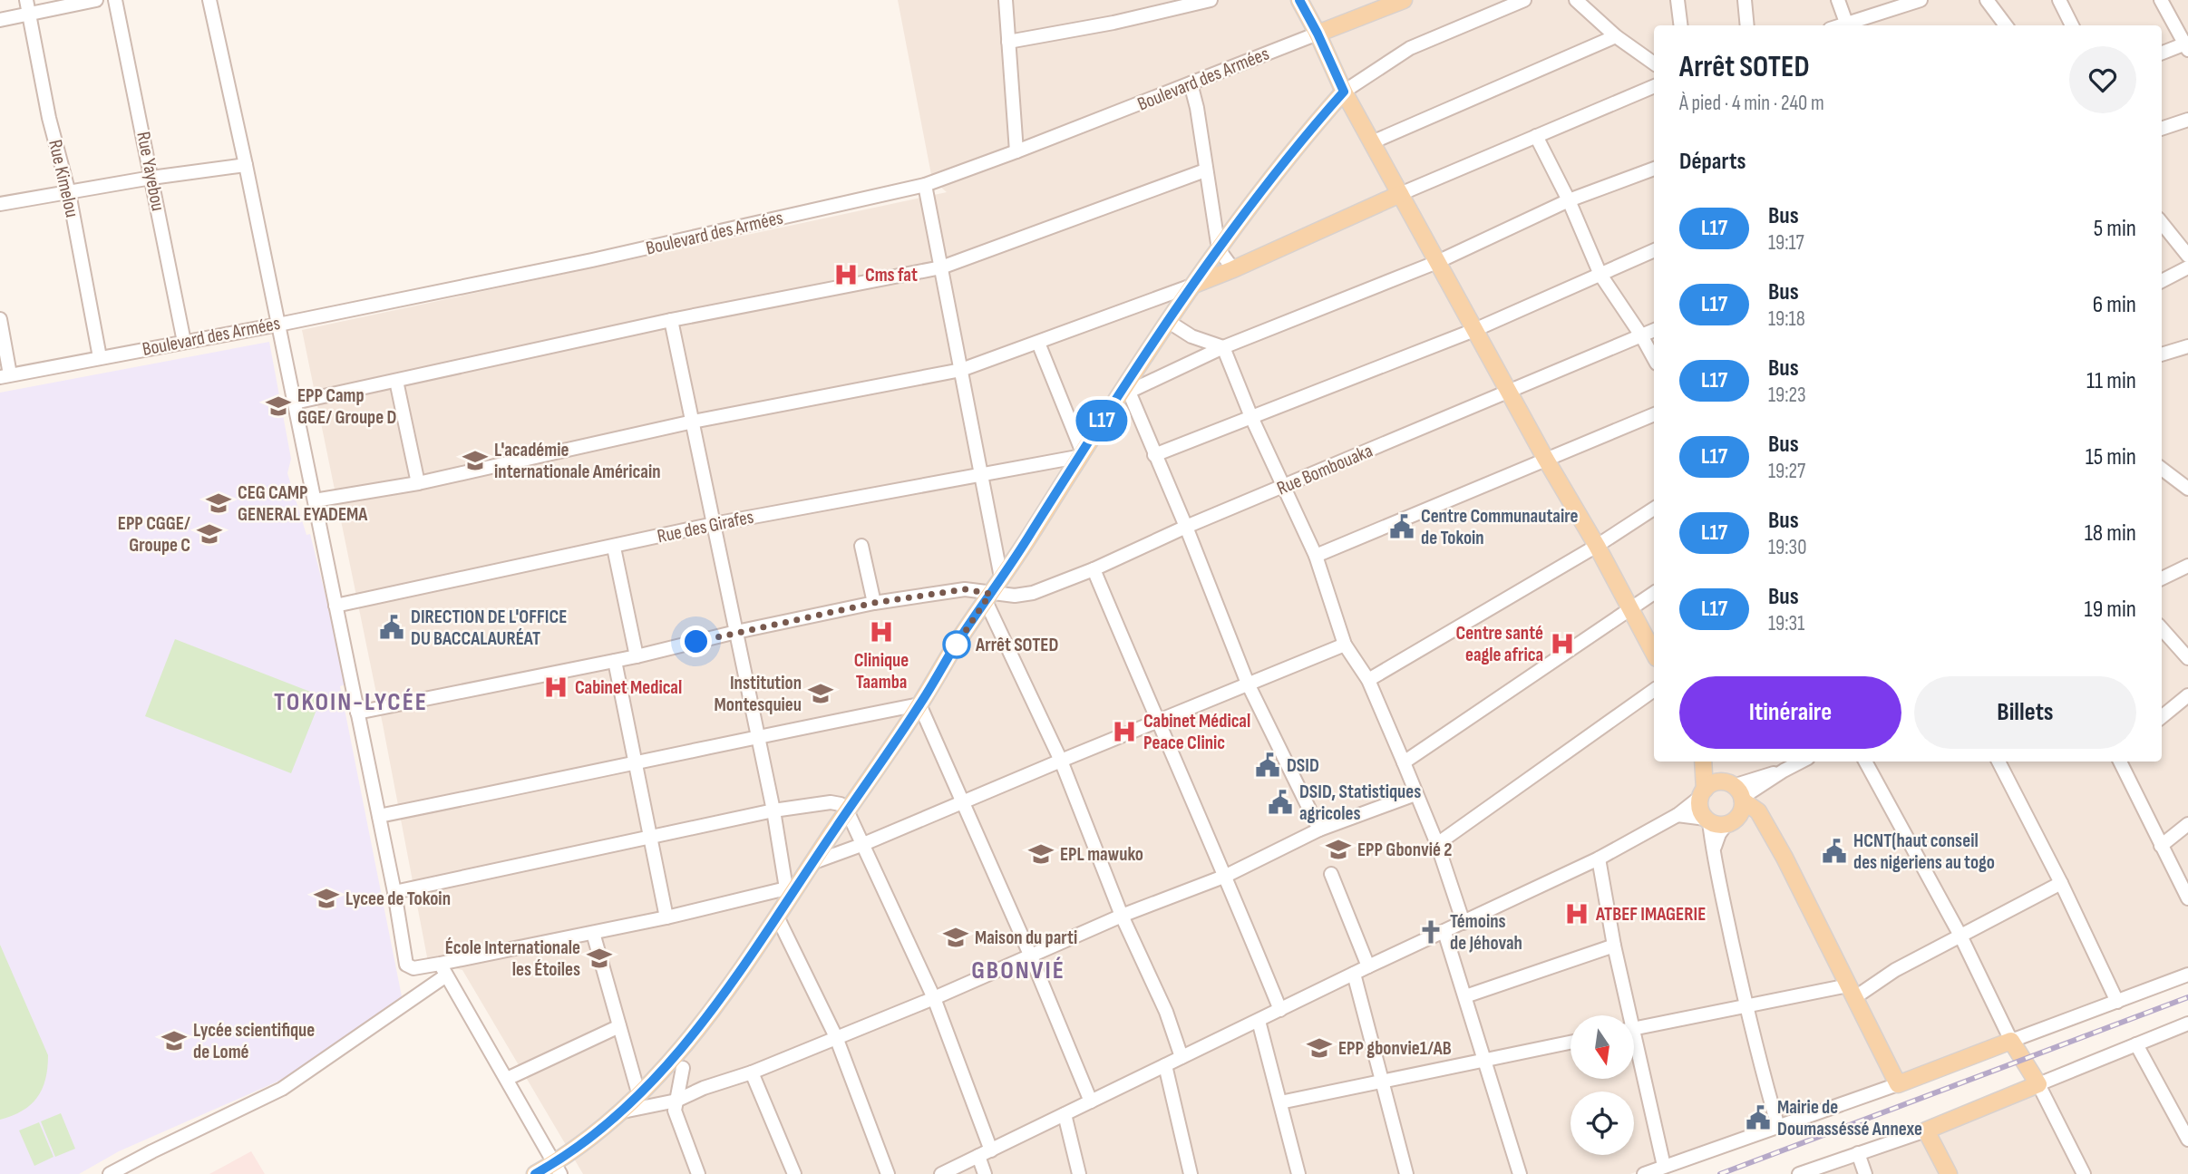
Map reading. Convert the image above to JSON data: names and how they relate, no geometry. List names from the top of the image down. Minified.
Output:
{"streets":{"main road":["Boulevard des Armées"],"street":["Rue Yayebou","Rue Kimelou","Rue Bombouaka","Rue des Girafes"]},"crossings":[["Boulevard des Armées","Rue Yayebou"],["Boulevard des Armées","Rue Kimelou"]],"districts":["TOKOIN-LYCÉE","GBONVIÉ"],"places":{"hospital":["Cms fat","Clinique Taamba","Centre santé eagle africa","Cabinet Medical","Cabinet Médical Peace Clinic","ATBEF IMAGERIE"],"school or university":["EPP Camp GGE/ Groupe D","L'académie internationale Américain","CEG CAMP GENERAL EYADEMA","EPP CGGE/ Groupe C","Institution Montesquieu","EPP Gbonvié 2","EPL mawuko","Lycee de Tokoin","Maison du parti","École Internationale les Étoiles","Lycée scientifique de Lomé","EPP gbonvie1/AB"],"public building":["Centre Communautaire de Tokoin","DIRECTION DE L'OFFICE DU BACCALAURÉAT","DSID","DSID, Statistiques agricoles","HCNT(haut conseil des nigeriens au togo","Mairie de Doumasséssé Annexe"],"other":["Arrêt SOTED"],"church":["Témoins de Jéhovah"]},"lines":["bus line L17"],"north":"bottom","page":{"on_map":"L17","heading":[["Arrêt SOTED","À pied · 4 min · 240 m"],"Départs"],"list":[{"mark":"L17","name":"Bus","note":"19:17","value":"5 min"},{"mark":"L17","name":"Bus","note":"19:18","value":"6 min"},{"mark":"L17","name":"Bus","note":"19:23","value":"11 min"},{"mark":"L17","name":"Bus","note":"19:27","value":"15 min"},{"mark":"L17","name":"Bus","note":"19:30","value":"18 min"},{"mark":"L17","name":"Bus","note":"19:31","value":"19 min"}],"buttons":["Itinéraire","Billets"]}}
